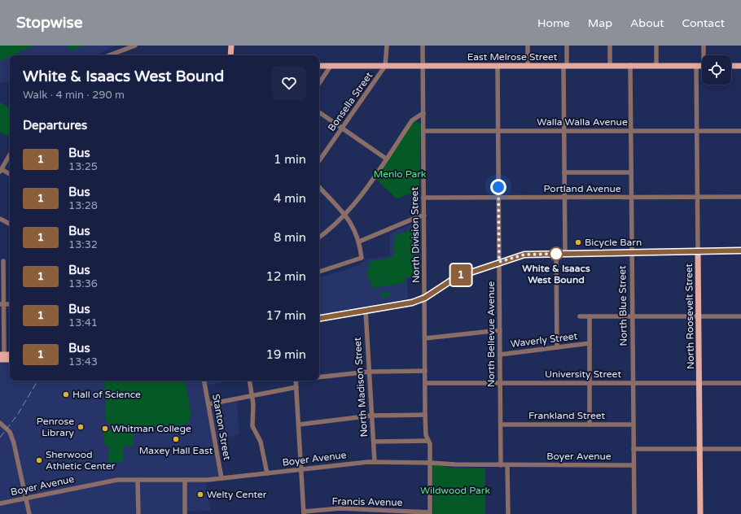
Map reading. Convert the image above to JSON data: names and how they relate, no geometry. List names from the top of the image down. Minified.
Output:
{"streets":{"main road":["East Melrose Street","North Roosevelt Street"],"street":["Bonsella Street","Walla Walla Avenue","Portland Avenue","North Division Street","North Blue Street","North Bellevue Avenue","Waverly Street","University Street","North Madison Street","Frankland Street","Stanton Street","Boyer Avenue","Francis Avenue"]},"crossings":[["East Melrose Street","Bonsella Street"],["East Melrose Street","North Division Street"],["East Melrose Street","North Blue Street"],["East Melrose Street","North Roosevelt Street"],["East Melrose Street","North Bellevue Avenue"],["Walla Walla Avenue","North Division Street"],["Walla Walla Avenue","North Blue Street"],["Walla Walla Avenue","North Roosevelt Street"],["Walla Walla Avenue","North Bellevue Avenue"],["Portland Avenue","North Division Street"],["Portland Avenue","North Blue Street"],["Portland Avenue","North Roosevelt Street"],["Portland Avenue","North Bellevue Avenue"],["North Division Street","University Street"],["North Division Street","Boyer Avenue"],["North Division Street","Francis Avenue"],["North Blue Street","University Street"],["North Blue Street","Frankland Street"],["North Blue Street","Boyer Avenue"],["North Roosevelt Street","University Street"],["North Bellevue Avenue","Waverly Street"],["North Bellevue Avenue","University Street"],["North Bellevue Avenue","Frankland Street"],["North Bellevue Avenue","Boyer Avenue"],["North Madison Street","Boyer Avenue"],["Stanton Street","Boyer Avenue"]],"parks":["Menlo Park","Wildwood Park"],"places":["Bicycle Barn","White & Isaacs West Bound","Hall of Science","Penrose Library","Whitman College","Maxey Hall East","Sherwood Athletic Center","Welty Center"],"lines":["bus line 1"],"page":{"header":"Stopwise","nav":["Home","Map","About","Contact"],"on_map":"1","heading":[["White & Isaacs West Bound","Walk · 4 min · 290 m"],"Departures"],"list":[{"mark":"1","name":"Bus","note":"13:25","value":"1 min"},{"mark":"1","name":"Bus","note":"13:28","value":"4 min"},{"mark":"1","name":"Bus","note":"13:32","value":"8 min"},{"mark":"1","name":"Bus","note":"13:36","value":"12 min"},{"mark":"1","name":"Bus","note":"13:41","value":"17 min"},{"mark":"1","name":"Bus","note":"13:43","value":"19 min"}]}}
